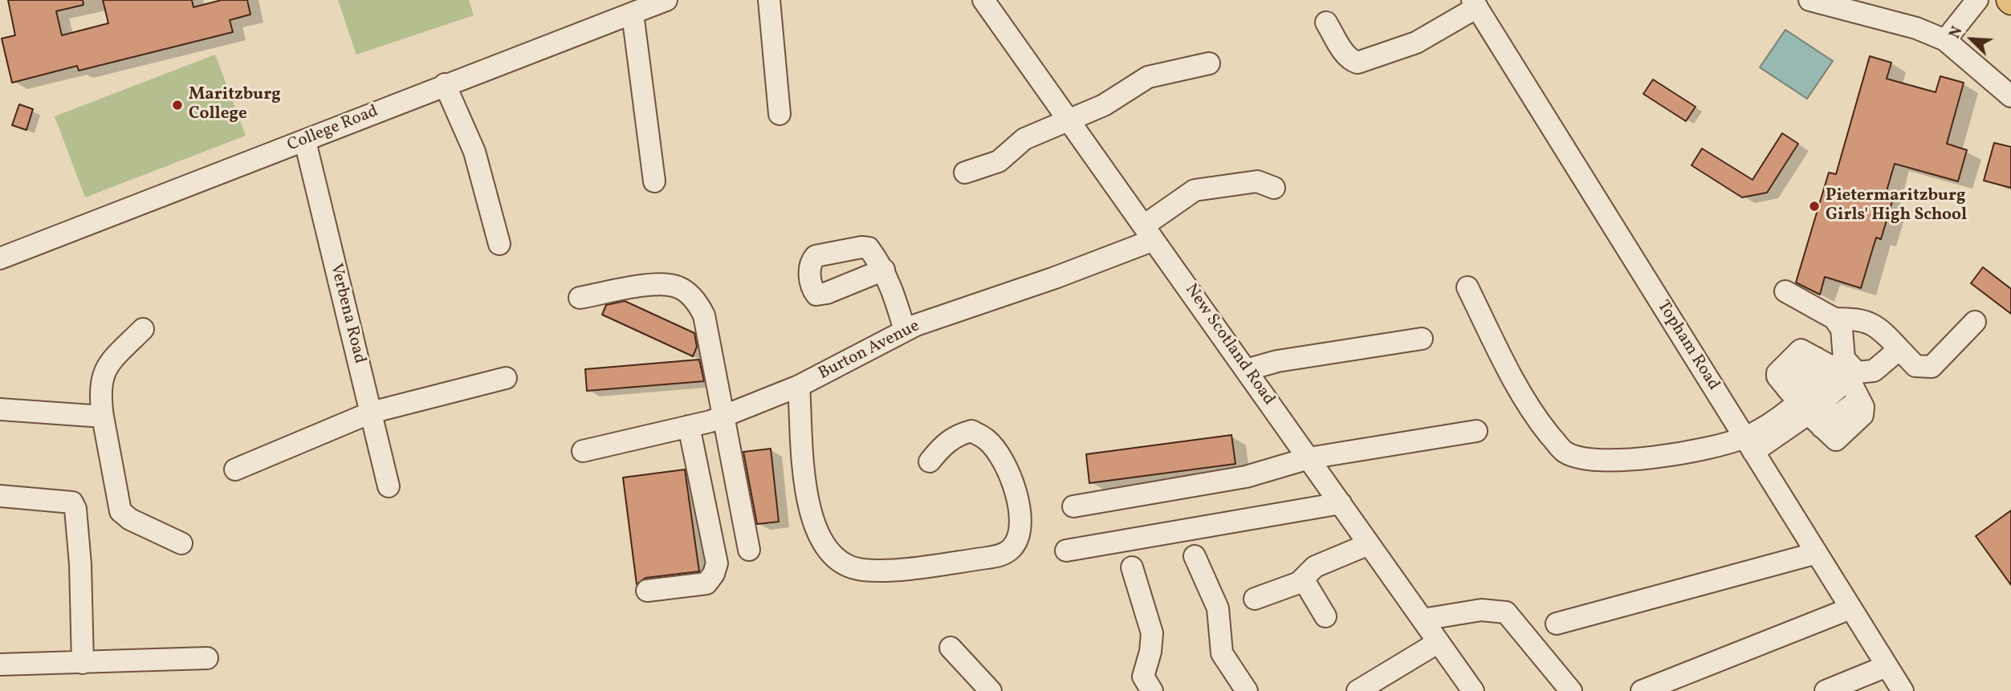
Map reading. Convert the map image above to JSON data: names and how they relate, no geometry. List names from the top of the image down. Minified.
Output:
{"streets":{"street":["College Road","Verbena Road","New Scotland Road","Topham Road","Burton Avenue"]},"crossings":[["College Road","Verbena Road"],["New Scotland Road","Burton Avenue"]],"places":["Maritzburg College","Pietermaritzburg Girls' High School"],"north":"top left"}
